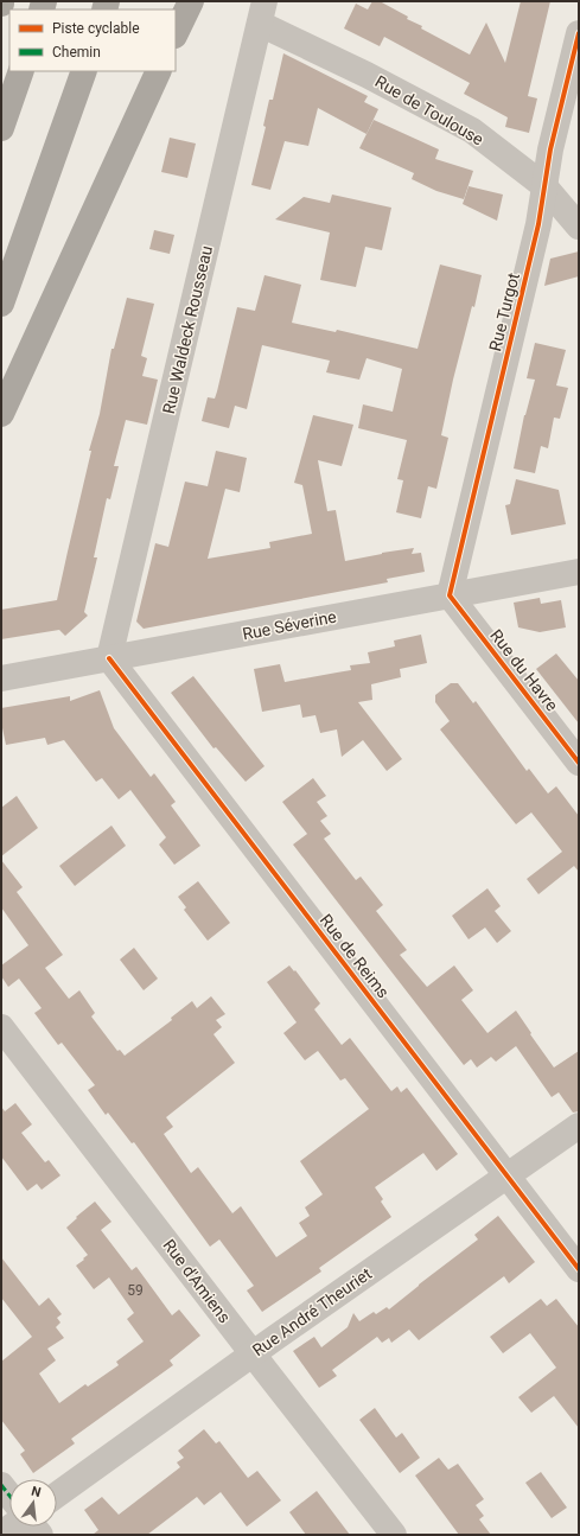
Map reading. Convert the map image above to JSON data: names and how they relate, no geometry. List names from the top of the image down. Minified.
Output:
{"streets":{"street":["Rue de Toulouse","Rue Turgot","Rue Waldeck Rousseau","Rue Séverine","Rue du Havre","Rue de Reims","Rue d'Amiens","Rue André Theuriet"]},"crossings":[["Rue de Toulouse","Rue Turgot"],["Rue de Toulouse","Rue Waldeck Rousseau"],["Rue Turgot","Rue Séverine"],["Rue Turgot","Rue du Havre"],["Rue Waldeck Rousseau","Rue Séverine"],["Rue Waldeck Rousseau","Rue de Reims"],["Rue Séverine","Rue du Havre"],["Rue Séverine","Rue de Reims"],["Rue de Reims","Rue André Theuriet"],["Rue d'Amiens","Rue André Theuriet"]],"house_numbers":["59"],"legend":["Piste cyclable","Chemin"],"north":"top"}
